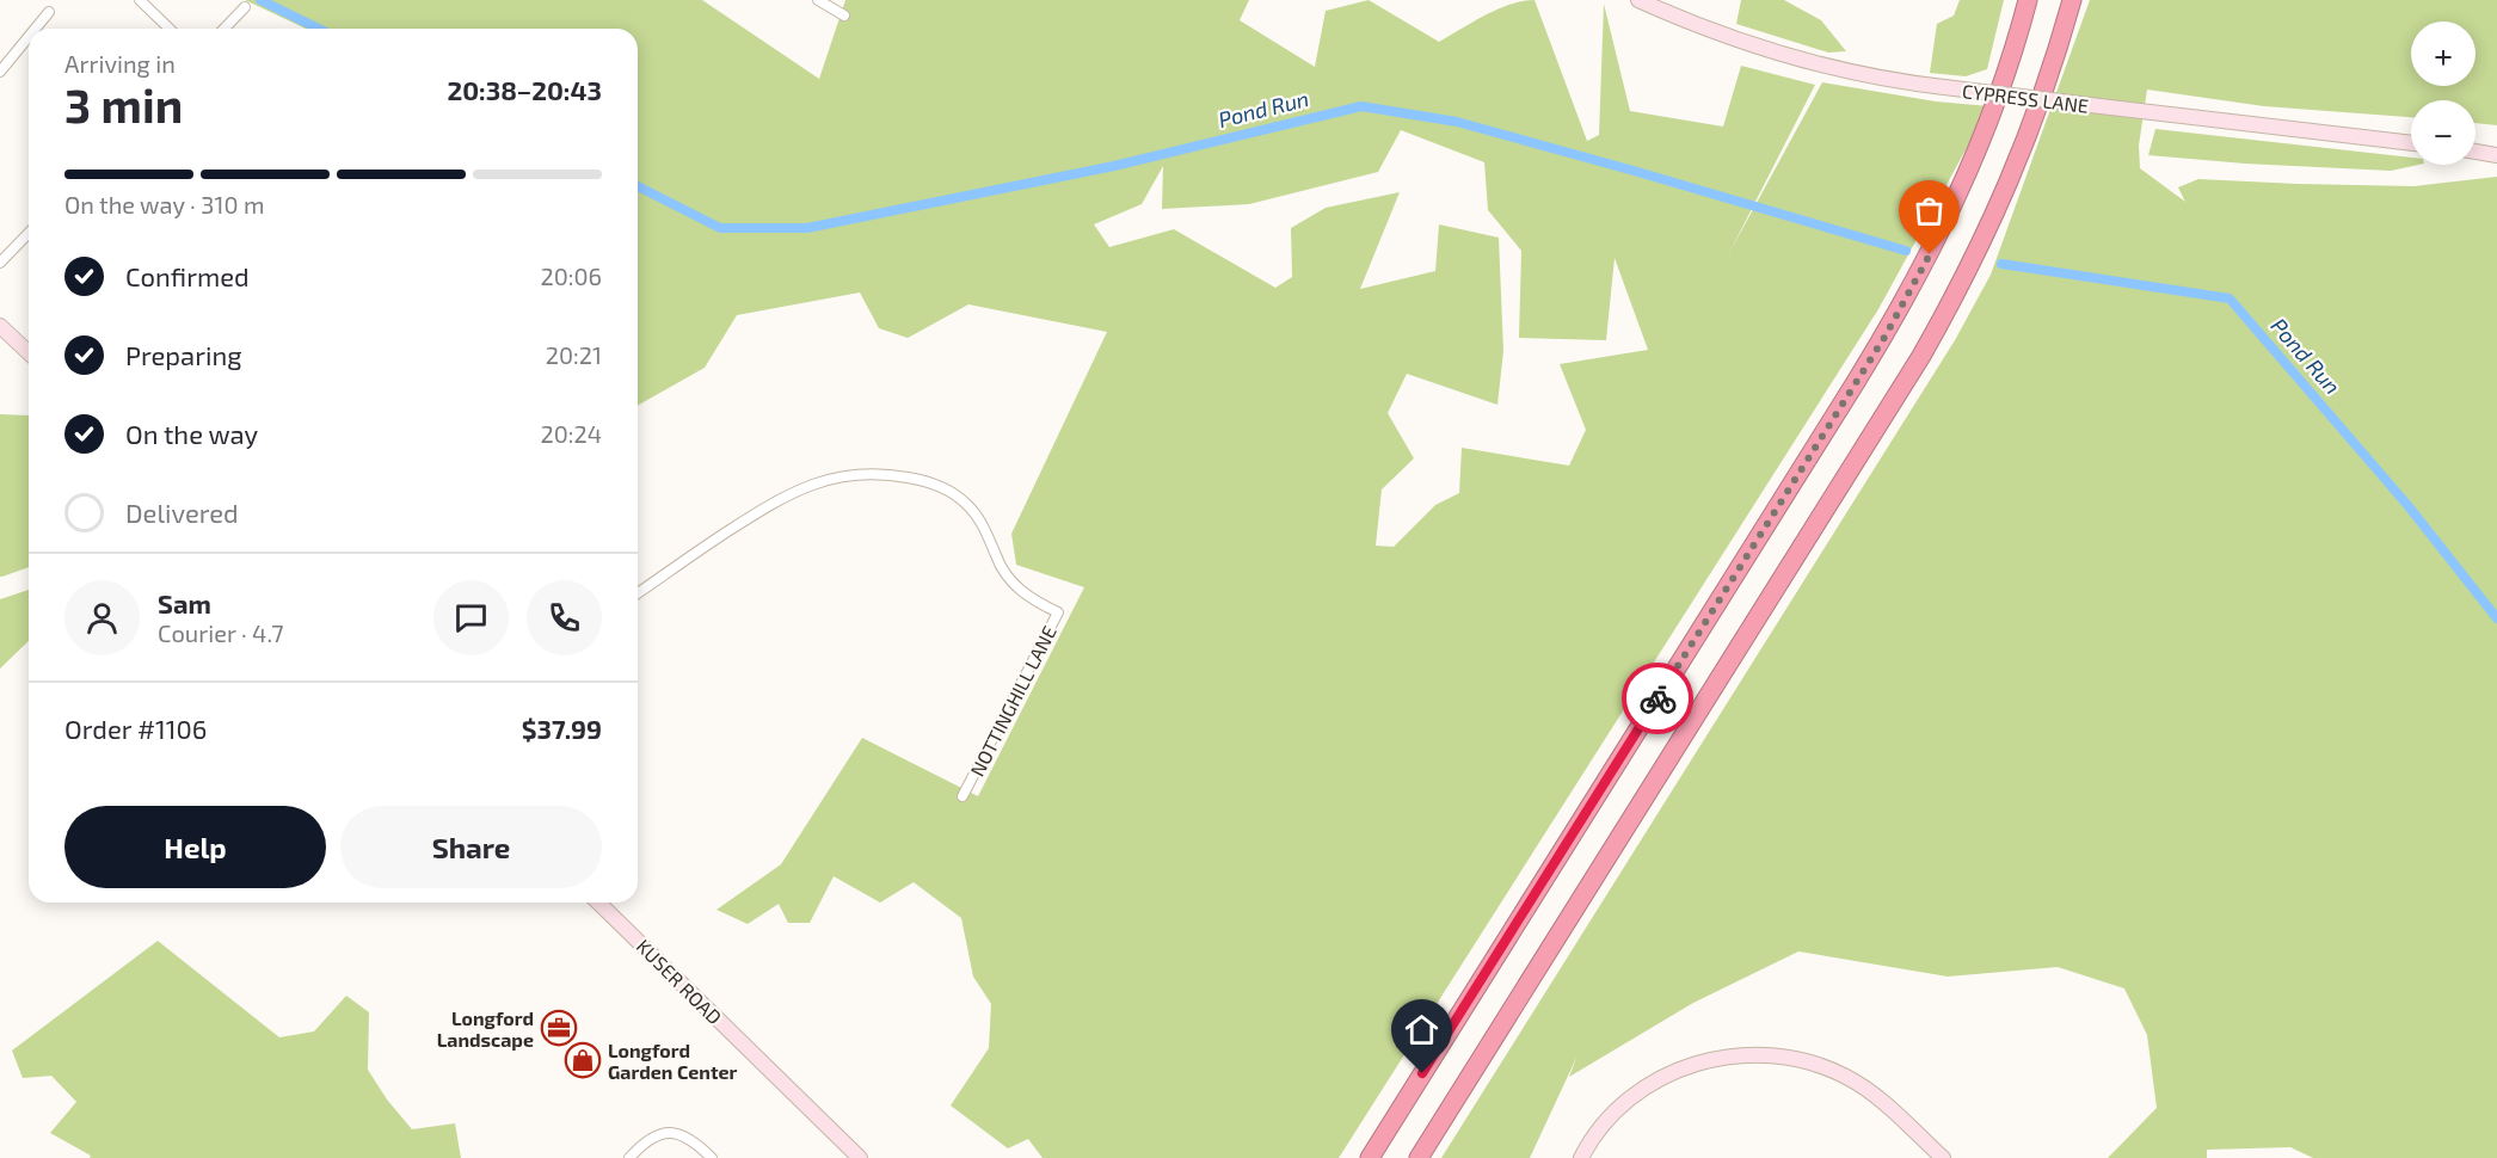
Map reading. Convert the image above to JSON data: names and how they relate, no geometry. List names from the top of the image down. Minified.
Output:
{"streets":{"street":["CYPRESS LANE","NOTTINGHILL LANE","KUSER ROAD"]},"water":["Pond Run"],"places":{"office":["Longford Landscape"],"shop":["Longford Garden Center"]},"page":{"map_buttons":["+","−"],"heading":["3 min","Arriving in","20:38–20:43"],"panel":["Sam","Courier · 4.7","Order #1106","$37.99"],"bar":"On the way · 310 m","list":[["Confirmed","20:06"],["Preparing","20:21"],["On the way","20:24"],"Delivered"],"buttons":["Help","Share"]}}
